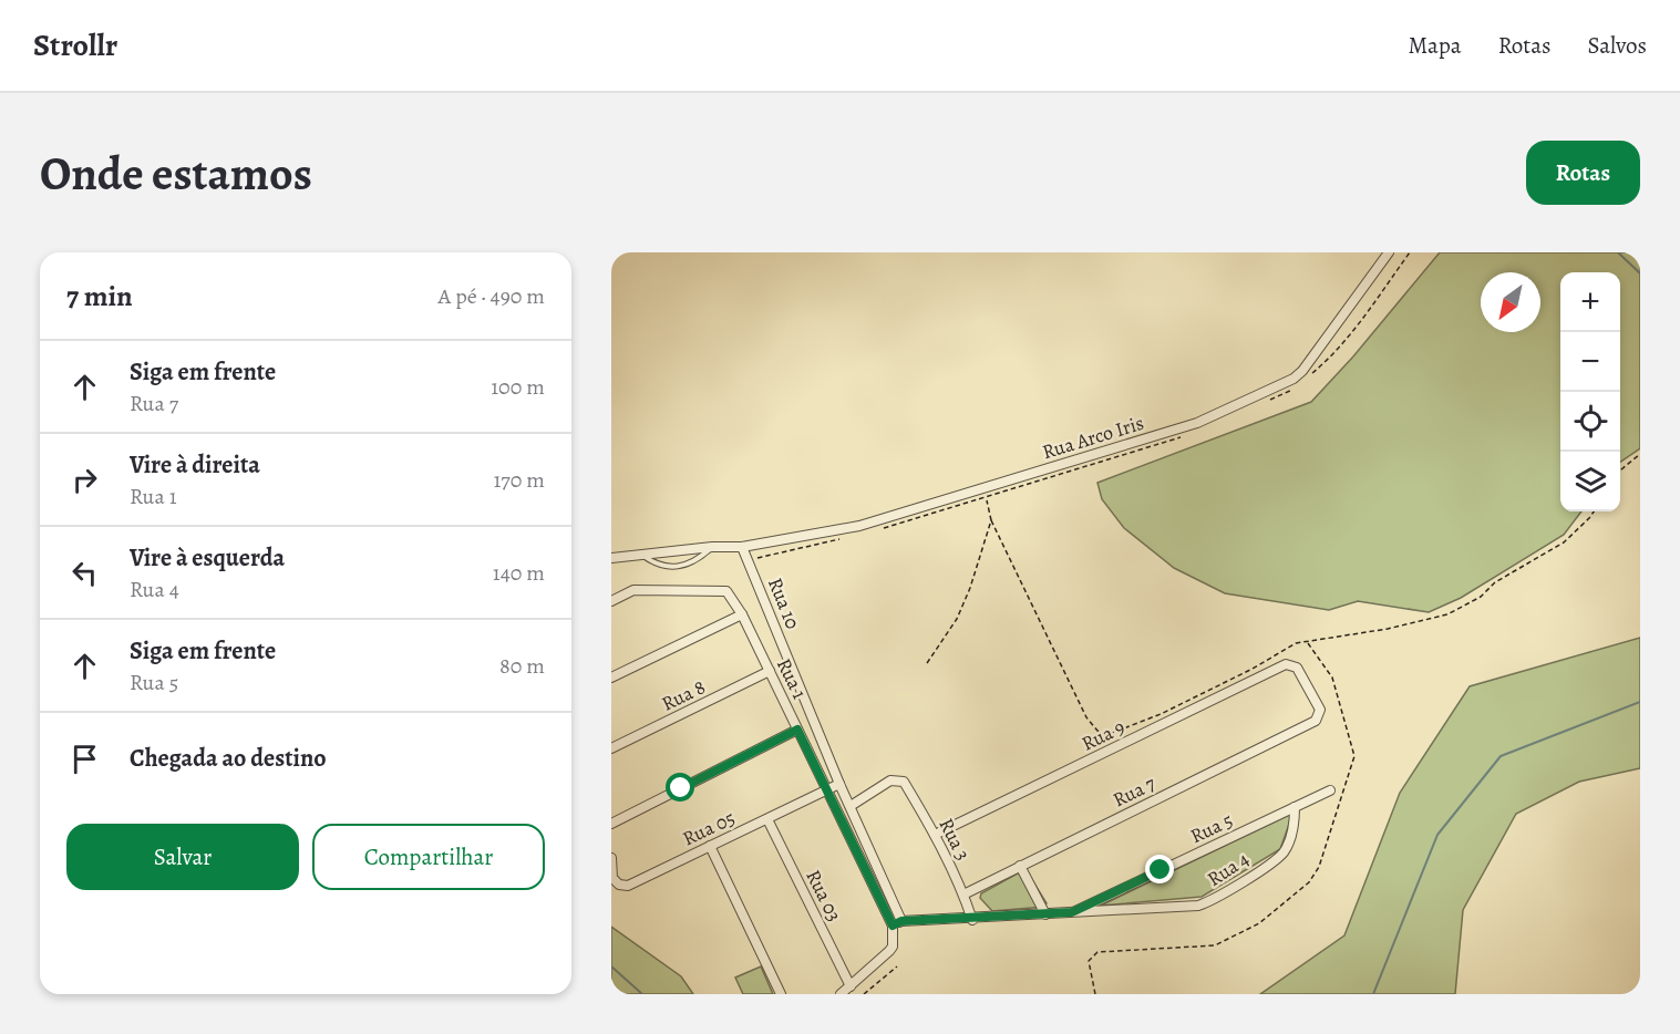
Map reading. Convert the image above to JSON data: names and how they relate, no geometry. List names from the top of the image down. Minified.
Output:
{"streets":{"street":["Rua Arco Iris","Rua 10","Rua 1","Rua 8","Rua 9","Rua 7","Rua 05","Rua 5","Rua 3","Rua 4","Rua 03"]},"crossings":[["Rua Arco Iris","Rua 10"],["Rua 10","Rua 05"],["Rua 1","Rua 8"],["Rua 1","Rua 05"],["Rua 9","Rua 7"],["Rua 9","Rua 3"],["Rua 7","Rua 3"],["Rua 05","Rua 03"],["Rua 5","Rua 4"],["Rua 3","Rua 4"]],"north":"bottom left","page":{"header":"Strollr","nav":["Mapa","Rotas","Salvos"],"buttons":["Rotas",["Salvar","Compartilhar"]],"title":"Onde estamos","heading":["7 min","A pé · 490 m"],"map_buttons":["+","−"],"list":[["Siga em frente","Rua 7","100 m"],["Vire à direita","Rua 1","170 m"],["Vire à esquerda","Rua 4","140 m"],["Siga em frente","Rua 5","80 m"],"Chegada ao destino"]}}
